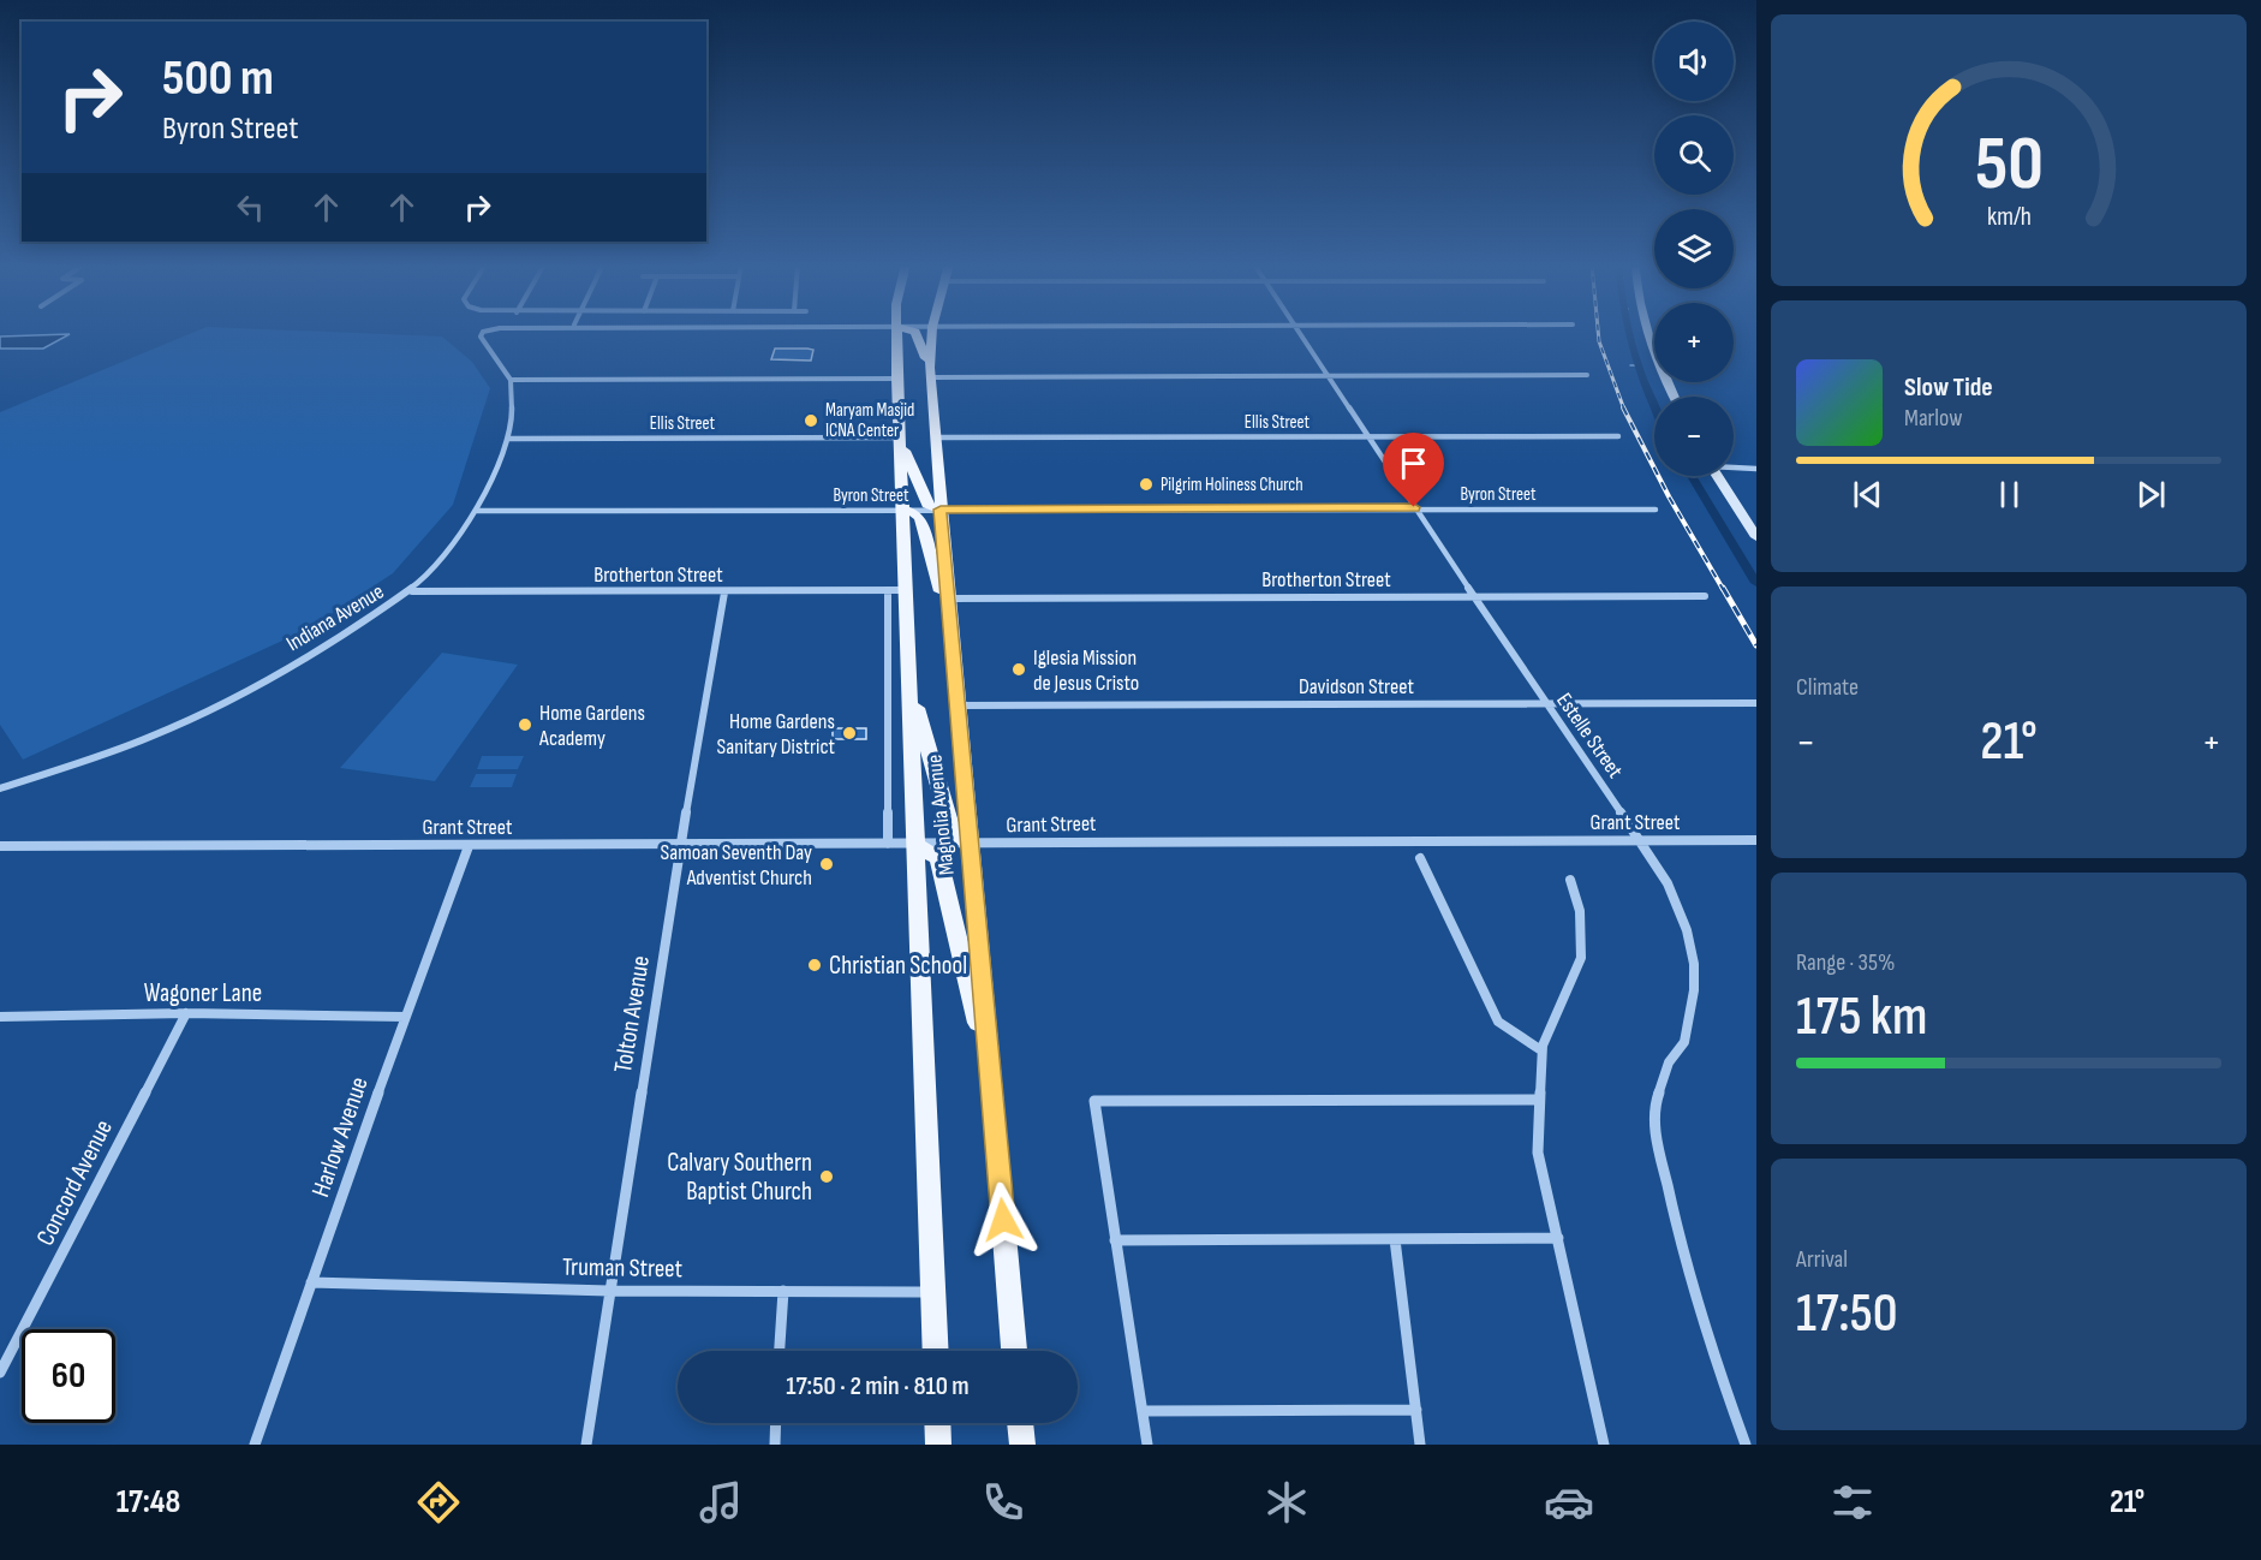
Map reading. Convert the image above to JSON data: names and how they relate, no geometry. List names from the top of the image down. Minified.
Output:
{"streets":{"main road":["Magnolia Avenue"],"street":["Ellis Street","Byron Street","Brotherton Street","Indiana Avenue","Davidson Street","Estelle Street","Grant Street","Wagoner Lane","Tolton Avenue","Harlow Avenue","Concord Avenue","Truman Street"]},"crossings":[["Ellis Street","Indiana Avenue"],["Ellis Street","Estelle Street"],["Ellis Street","Magnolia Avenue"],["Byron Street","Indiana Avenue"],["Byron Street","Estelle Street"],["Byron Street","Magnolia Avenue"],["Brotherton Street","Indiana Avenue"],["Brotherton Street","Estelle Street"],["Brotherton Street","Magnolia Avenue"],["Brotherton Street","Tolton Avenue"],["Davidson Street","Estelle Street"],["Davidson Street","Magnolia Avenue"],["Estelle Street","Grant Street"],["Magnolia Avenue","Grant Street"],["Magnolia Avenue","Truman Street"],["Grant Street","Tolton Avenue"],["Grant Street","Harlow Avenue"],["Wagoner Lane","Harlow Avenue"],["Wagoner Lane","Concord Avenue"],["Tolton Avenue","Truman Street"],["Harlow Avenue","Truman Street"]],"places":["Maryam Masjid ICNA Center","Pilgrim Holiness Church","Iglesia Mission de Jesus Cristo","Home Gardens Academy","Home Gardens Sanitary District","Samoan Seventh Day Adventist Church","Christian School","Calvary Southern Baptist Church"],"page":{"map_buttons":["+","−"],"turn":["500 m","Byron Street"],"song":["Slow Tide","Marlow"],"tile":["Climate",["Range · 35%","175 km"],["Arrival","17:50"]],"heat":["−","21°","+"],"limit":"60","trip":"17:50 · 2 min · 810 m","tabs":["17:48","21°"],"gauge":["50","km/h"]}}
